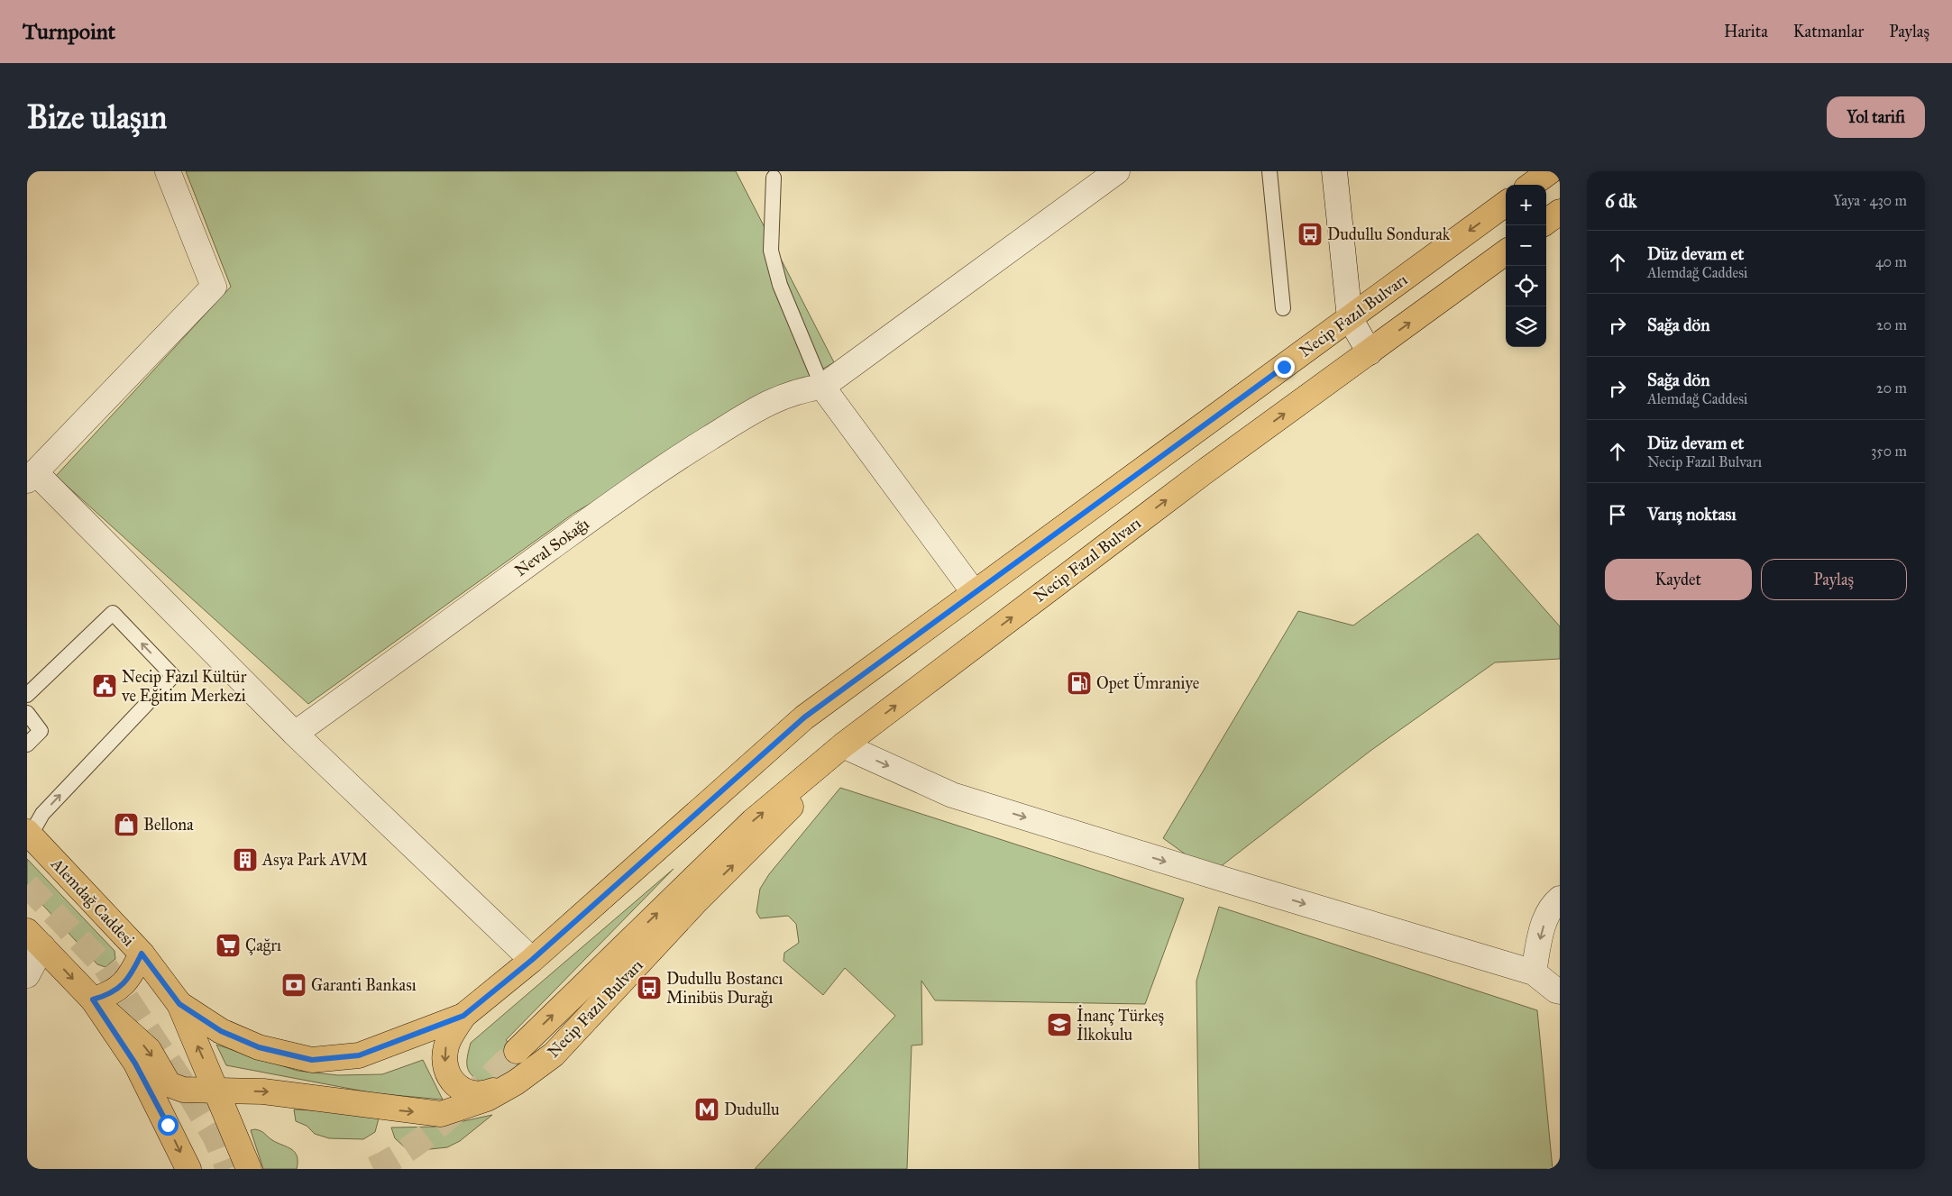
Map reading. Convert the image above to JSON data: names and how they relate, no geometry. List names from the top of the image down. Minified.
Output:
{"streets":{"main road":["Necip Fazıl Bulvarı","Alemdağ Caddesi"],"street":["Neval Sokağı"]},"crossings":[["Necip Fazıl Bulvarı","Alemdağ Caddesi"]],"places":{"bus stop":["Dudullu Sondurak","Dudullu Bostancı Minibüs Durağı"],"fuel station":["Opet Ümraniye"],"public building":["Necip Fazıl Kültür ve Eğitim Merkezi"],"shop":["Bellona"],"building":["Asya Park AVM"],"supermarket":["Çağrı"],"bank":["Garanti Bankası"],"school or university":["İnanç Türkeş İlkokulu"],"metro station":["Dudullu"]},"page":{"header":"Turnpoint","nav":["Harita","Katmanlar","Paylaş"],"buttons":["Yol tarifi",["Kaydet","Paylaş"]],"title":"Bize ulaşın","heading":["6 dk","Yaya · 430 m"],"map_buttons":["+","−"],"list":[["Düz devam et","Alemdağ Caddesi","40 m"],["Sağa dön","20 m"],["Sağa dön","Alemdağ Caddesi","20 m"],["Düz devam et","Necip Fazıl Bulvarı","350 m"],"Varış noktası"]}}
